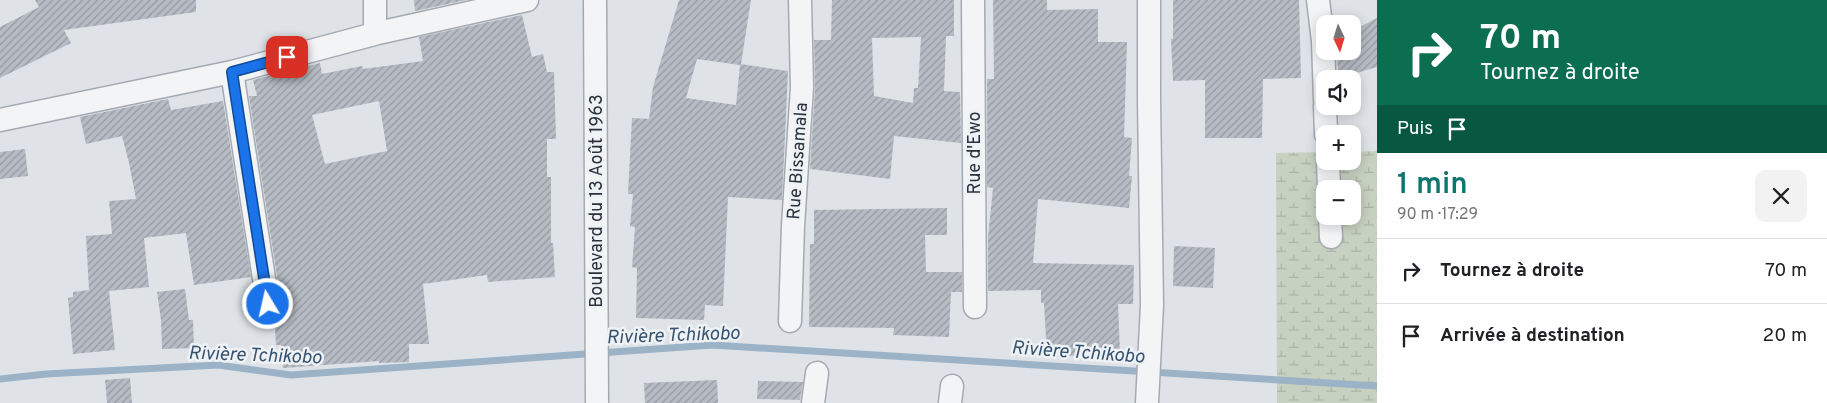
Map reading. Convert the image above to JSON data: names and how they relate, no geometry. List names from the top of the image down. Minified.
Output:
{"streets":{"street":["Rue d'Ewo","Rue Bissamala","Boulevard du 13 Août 1963"]},"water":["Rivière Tchikobo"],"north":"bottom","page":{"turn":["70 m","Tournez à droite"],"map_buttons":["+","−"],"then":"Puis","heading":["1 min","90 m · 17:29"],"list":[{"name":"Tournez à droite","value":"70 m"},{"name":"Arrivée à destination","value":"20 m"}]}}
